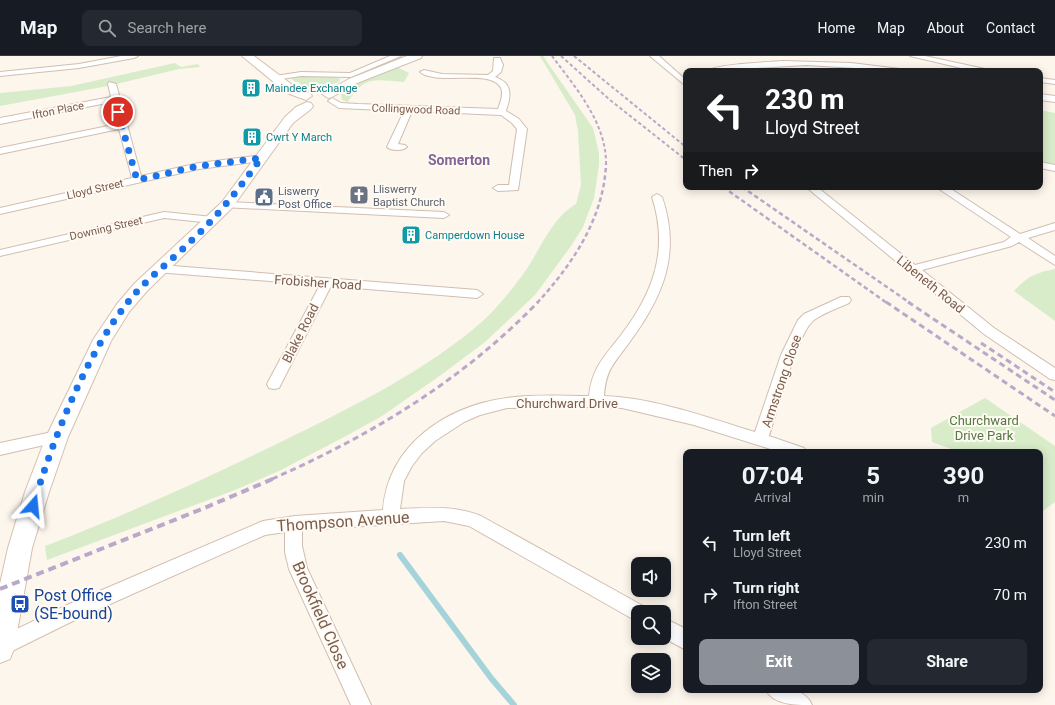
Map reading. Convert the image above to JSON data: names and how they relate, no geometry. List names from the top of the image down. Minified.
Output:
{"streets":{"street":["Collingwood Road","Ifton Place","Lloyd Street","Downing Street","Frobisher Road","Libeneth Road","Blake Road","Armstrong Close","Churchward Drive","Thompson Avenue","Brookfield Close"]},"crossings":[["Frobisher Road","Blake Road"],["Armstrong Close","Churchward Drive"],["Churchward Drive","Thompson Avenue"],["Thompson Avenue","Brookfield Close"]],"districts":["Somerton"],"parks":["Churchward Drive Park"],"places":{"building":["Maindee Exchange","Cwrt Y March","Camperdown House"],"church":["Lliswerry Baptist Church"],"public building":["Liswerry Post Office"],"bus stop":["Post Office (SE-bound)"]},"page":{"header":"Map","search":"Search here","nav":["Home","Map","About","Contact"],"turn":["230 m","Lloyd Street"],"then":"Then","eta":["07:04","Arrival","5","min","390","m"],"list":[{"name":"Turn left","note":"Lloyd Street","value":"230 m"},{"name":"Turn right","note":"Ifton Street","value":"70 m"}],"buttons":["Exit","Share"]}}
